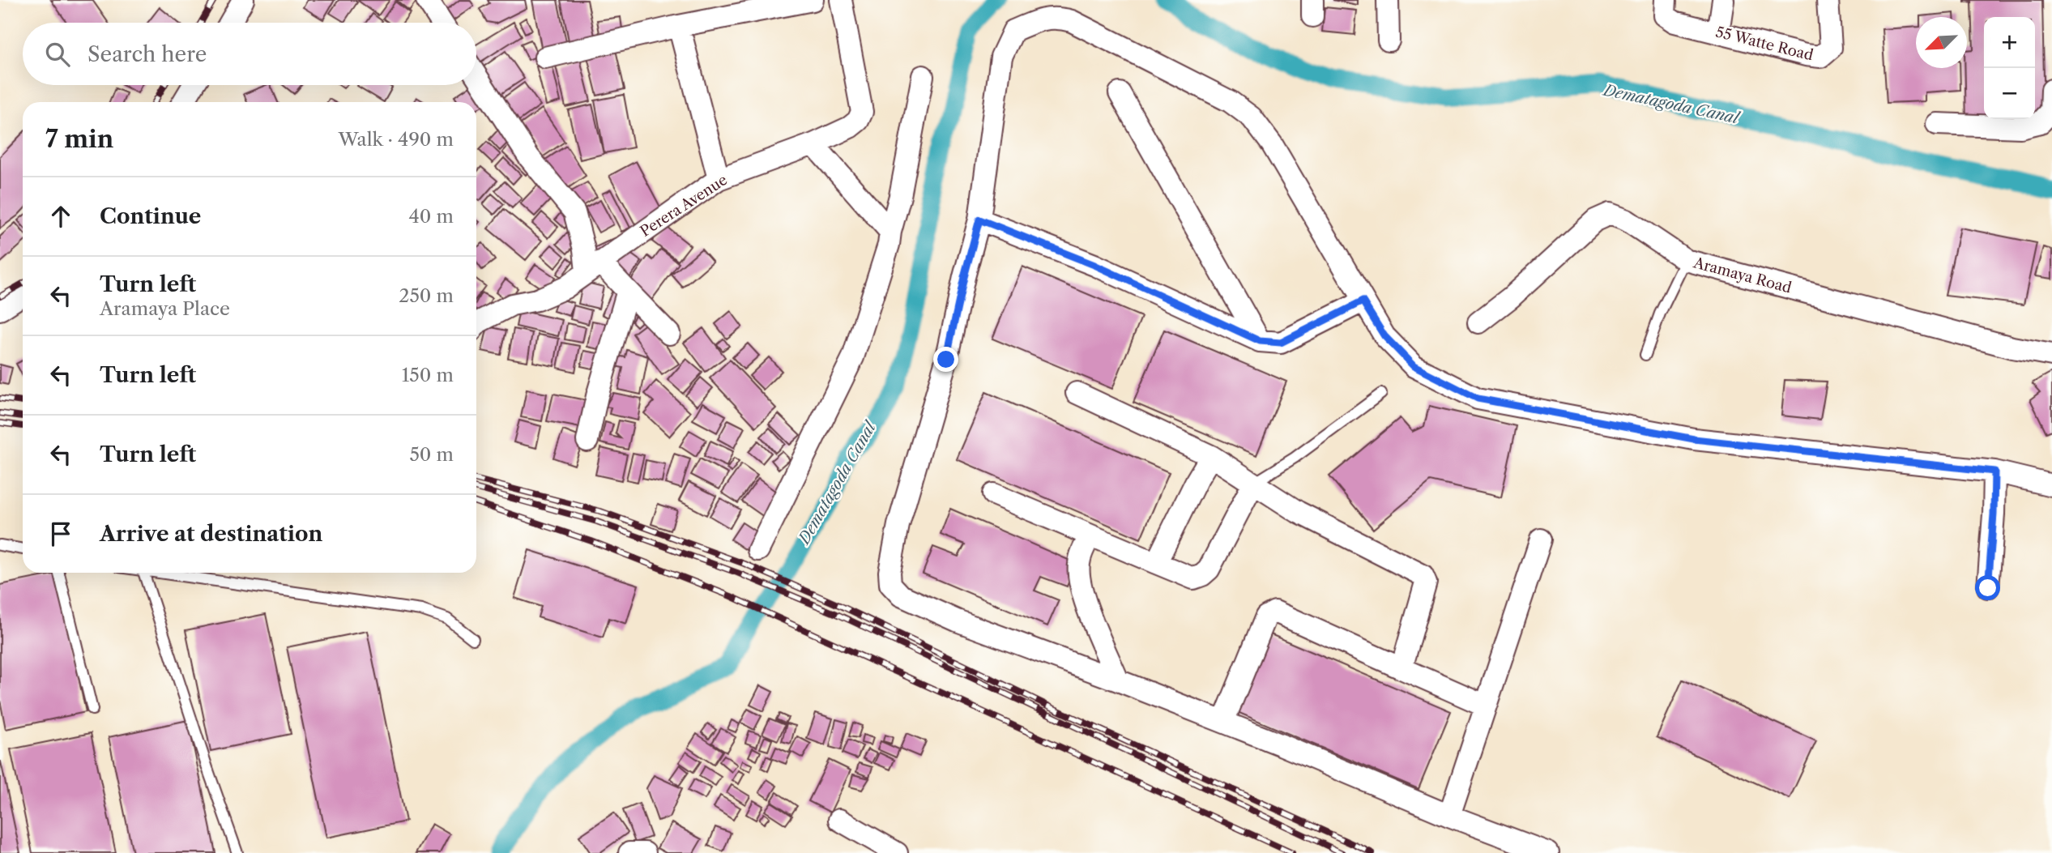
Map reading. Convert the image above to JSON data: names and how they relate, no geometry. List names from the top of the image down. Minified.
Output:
{"streets":{"street":["55 Watte Road","Perera Avenue","Aramaya Road"]},"water":["Dematagoda Canal"],"north":"bottom left","page":{"map_buttons":["+","−"],"search":"Search here","heading":["7 min","Walk · 490 m"],"list":[["Continue","40 m"],["Turn left","Aramaya Place","250 m"],["Turn left","150 m"],["Turn left","50 m"],"Arrive at destination"]}}
